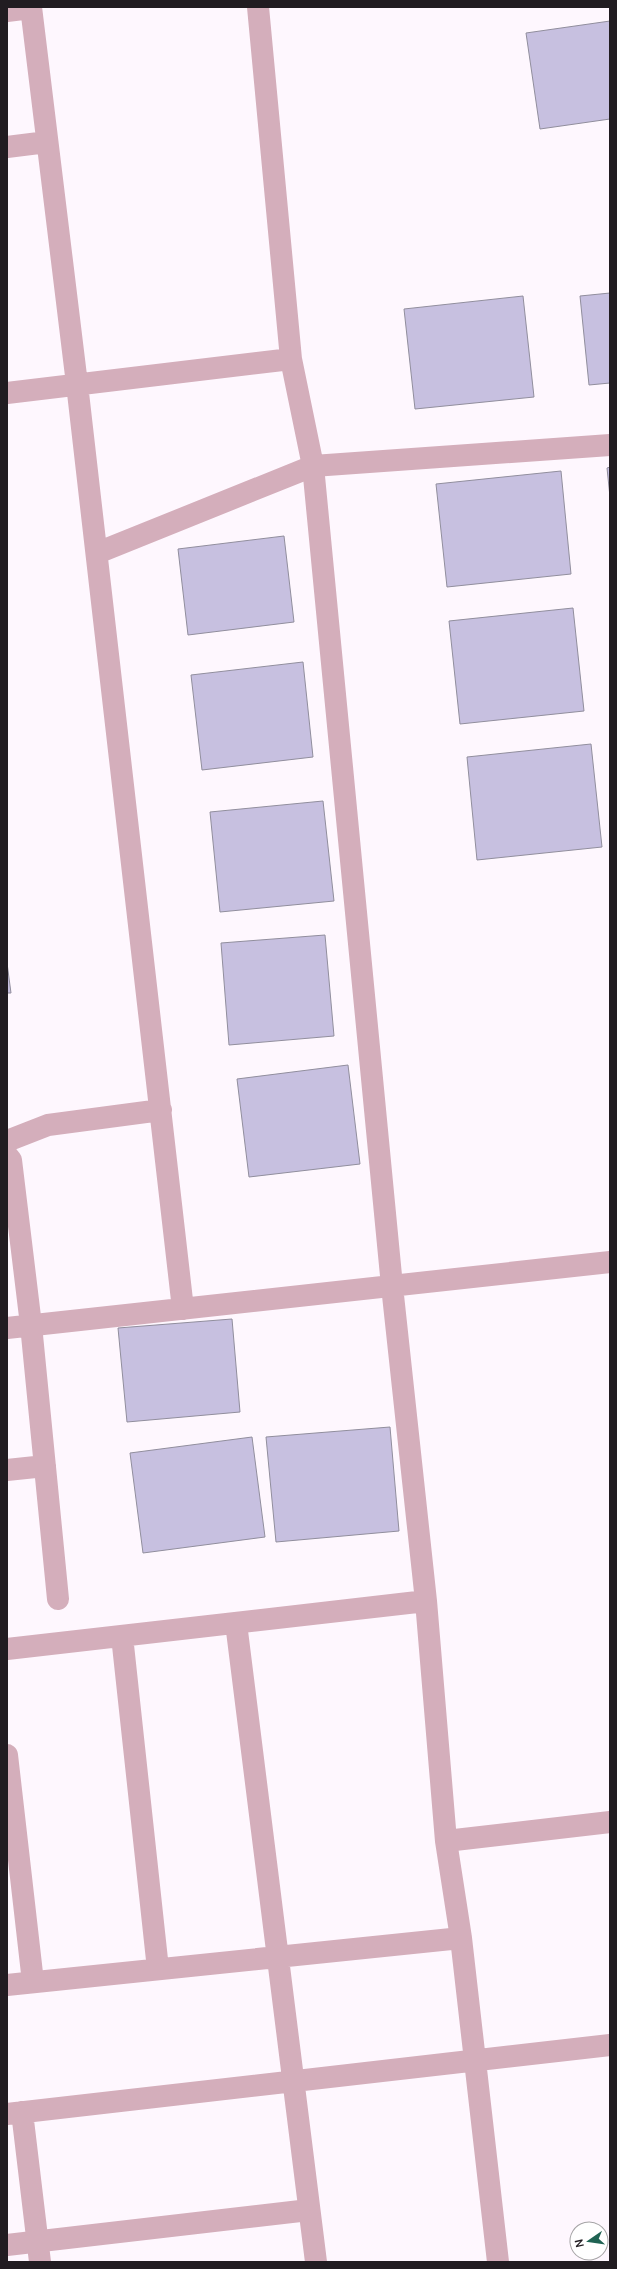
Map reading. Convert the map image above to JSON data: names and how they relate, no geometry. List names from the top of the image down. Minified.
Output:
{"north":"left"}
